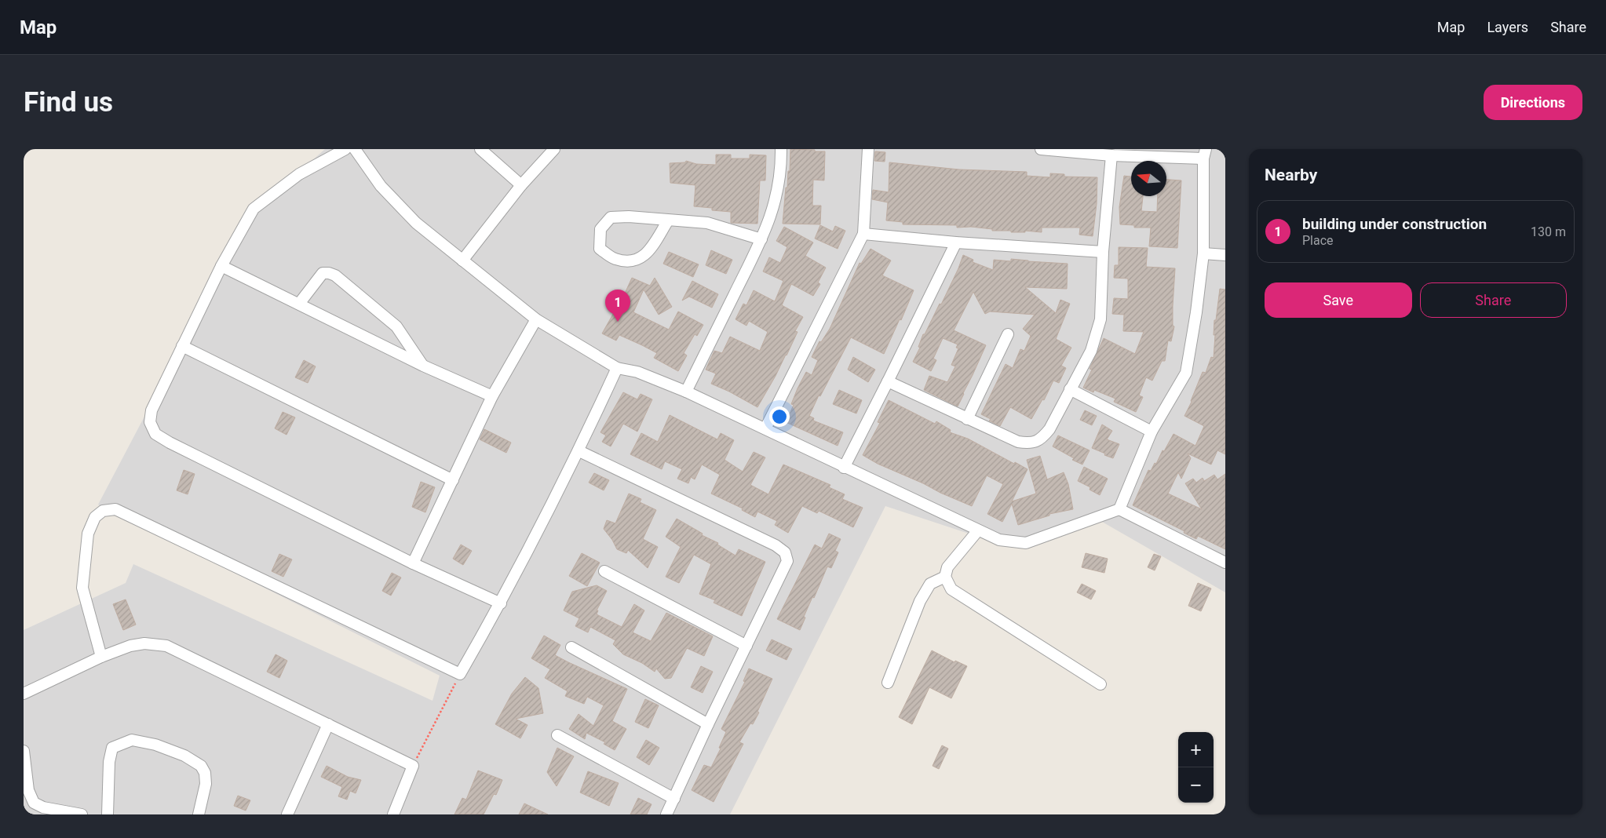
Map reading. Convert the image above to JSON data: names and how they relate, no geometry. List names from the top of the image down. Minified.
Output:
{"north":"left","page":{"header":"Map","nav":["Map","Layers","Share"],"buttons":["Directions",["Save","Share"]],"title":"Find us","heading":"Nearby","list":[{"mark":"1","name":"building under construction","note":"Place","value":"130 m"}],"pins":"1","map_buttons":["+","−"]}}
